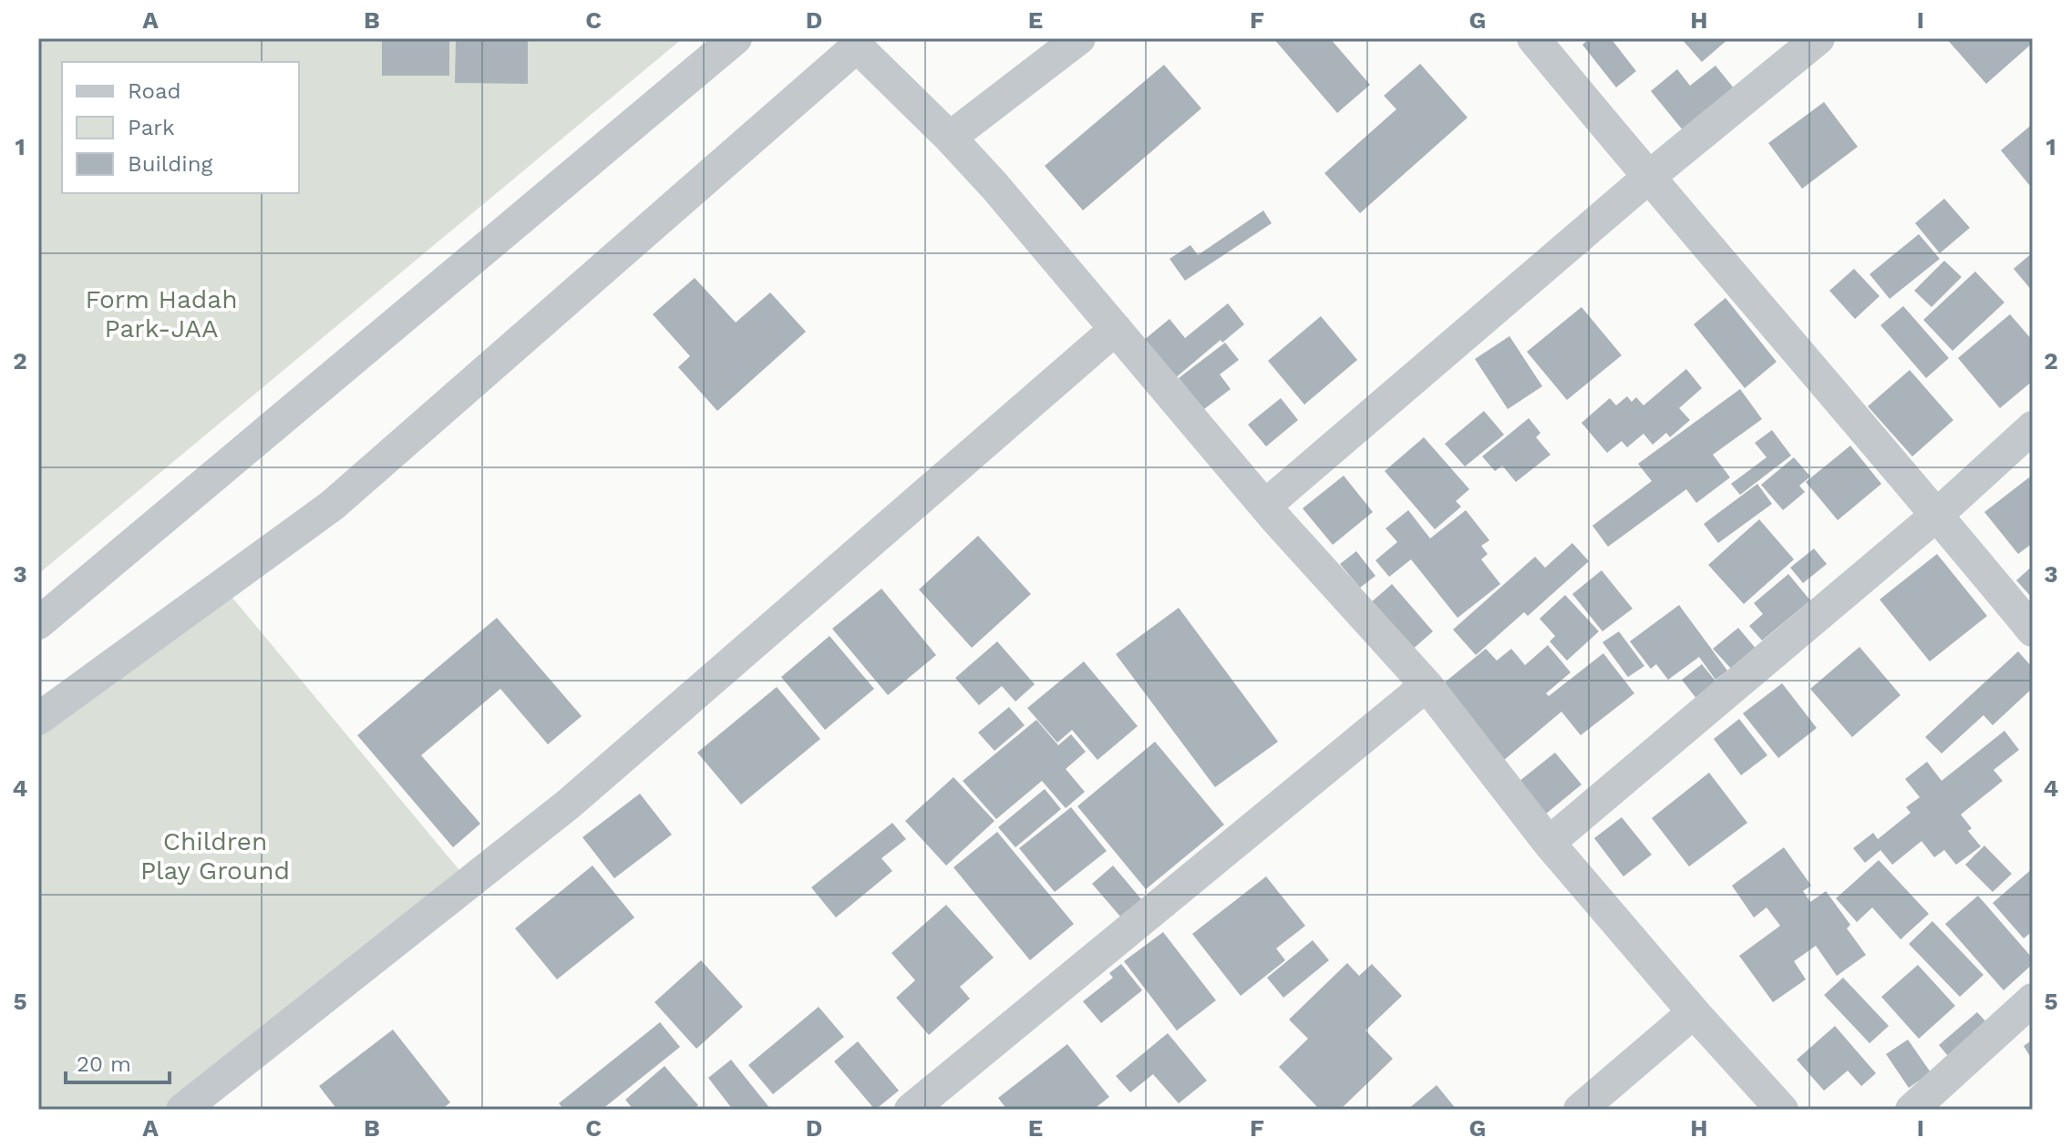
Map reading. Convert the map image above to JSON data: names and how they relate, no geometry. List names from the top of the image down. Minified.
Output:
{"parks":["Form Hadah Park-JAA","Children Play Ground"],"legend":["Road","Park","Building"],"scale_bar":"20 m","grid":{"columns":["A","B","C","D","E","F","G","H","I"],"rows":["1","2","3","4","5"]}}
